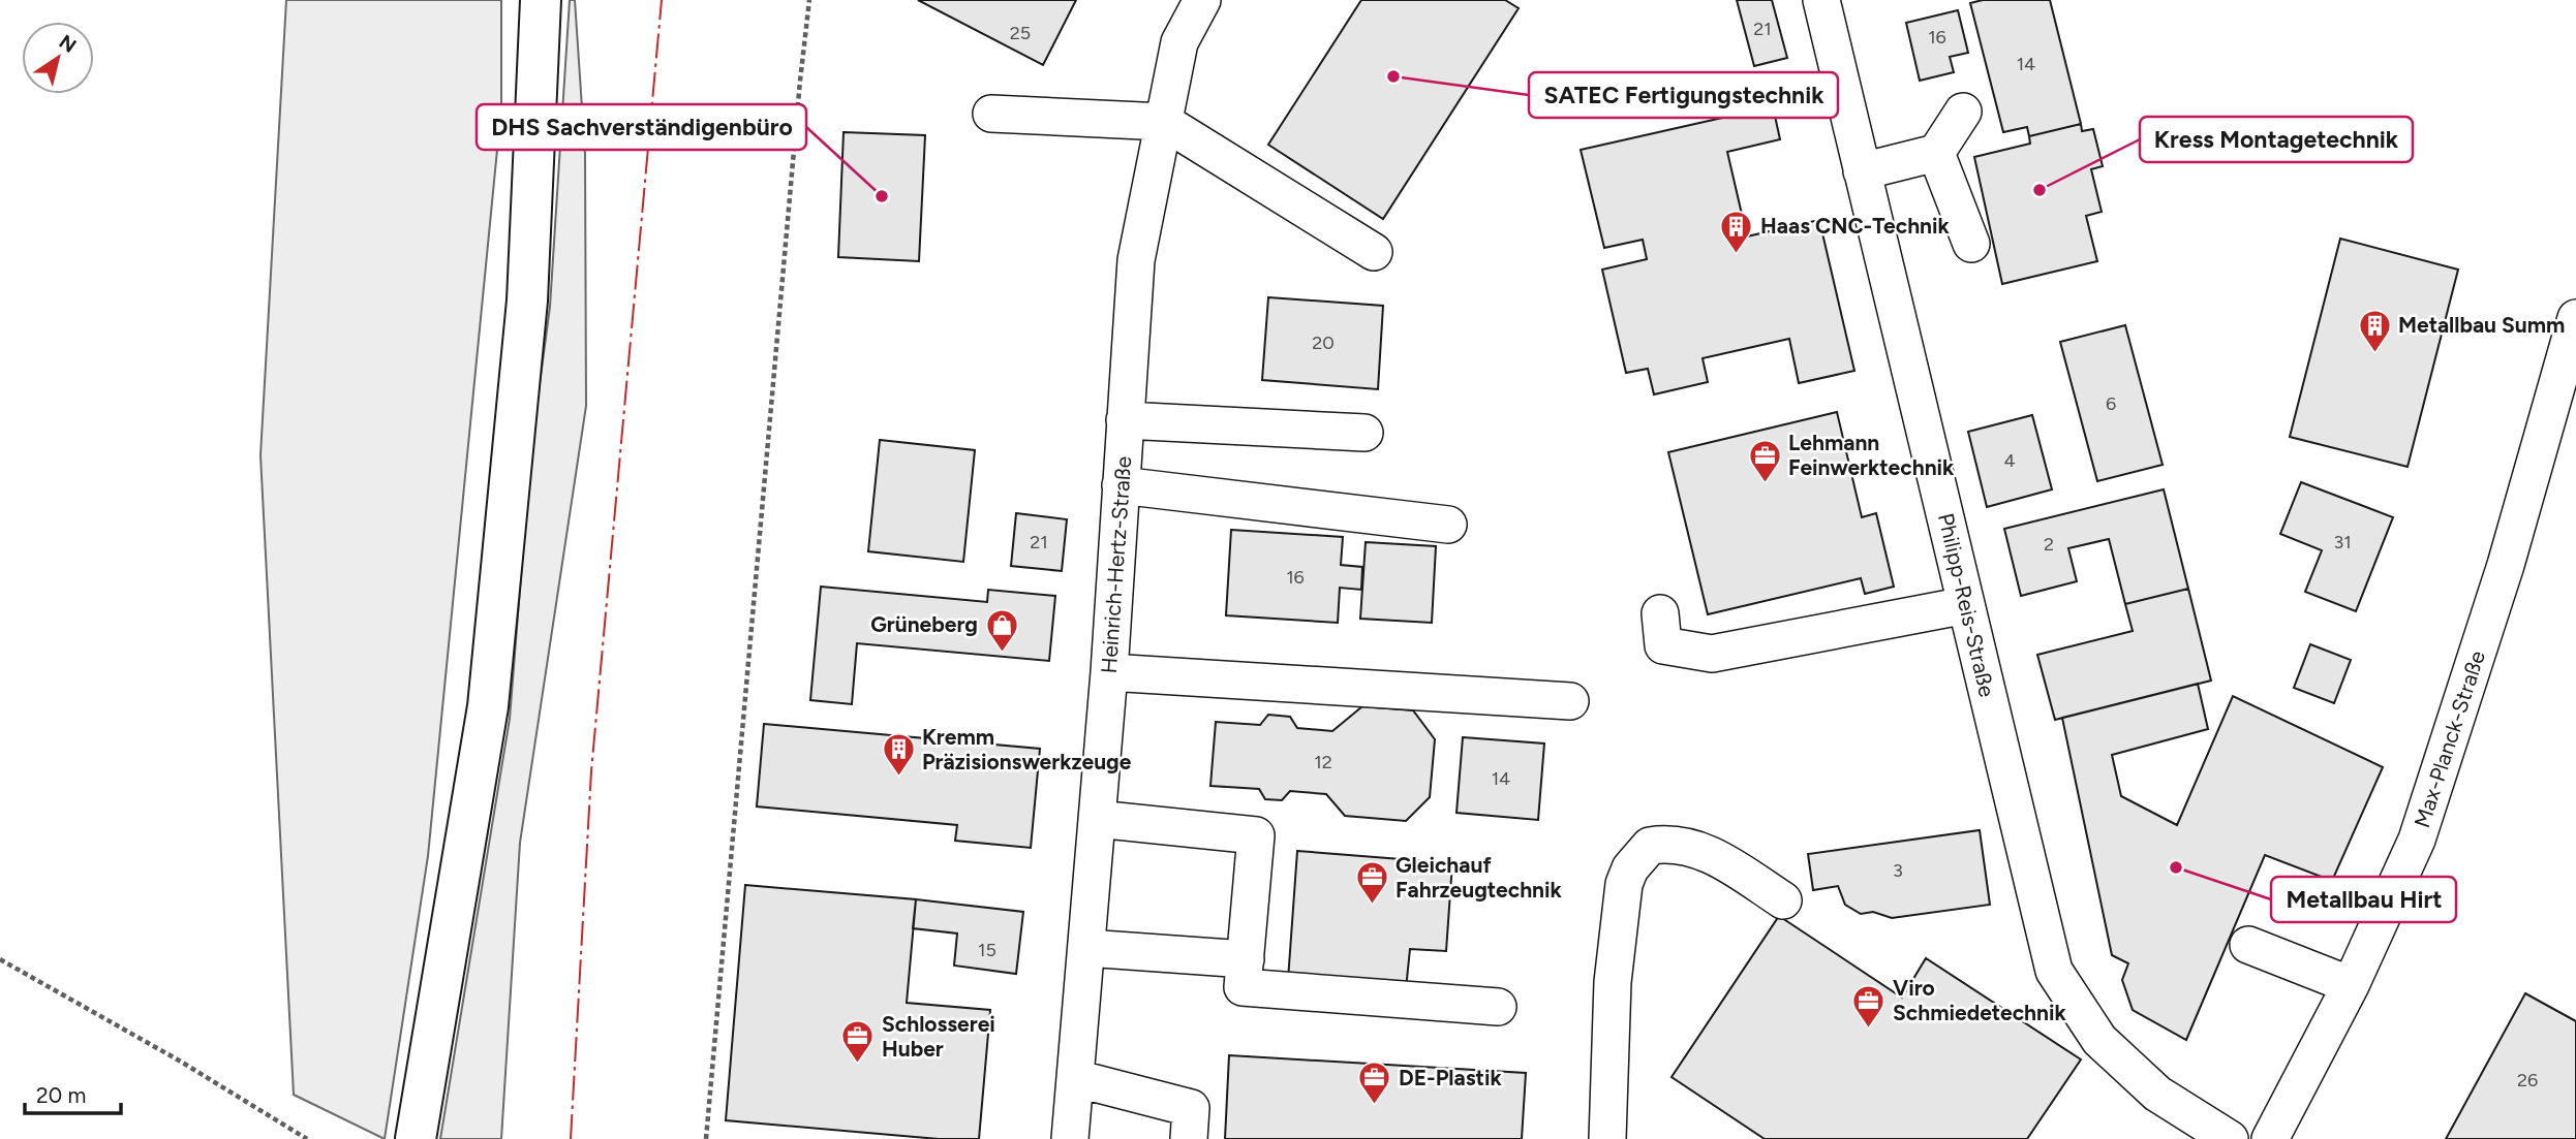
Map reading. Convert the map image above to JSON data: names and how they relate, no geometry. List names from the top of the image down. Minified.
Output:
{"streets":{"street":["Heinrich-Hertz-Straße","Philipp-Reis-Straße","Max-Planck-Straße"]},"places":{"other":["SATEC Fertigungstechnik","Kress Montagetechnik","DHS Sachverständigenbüro","Metallbau Hirt"],"building":["Haas CNC-Technik","Metallbau Summ","Kremm Präzisionswerkzeuge"],"office":["Lehmann Feinwerktechnik","Gleichauf Fahrzeugtechnik","Viro Schmiedetechnik","Schlosserei Huber","DE-Plastik"],"shop":["Grüneberg"]},"house_numbers":["21","25","16","14","20","6","4","21","31","2","16","12","14","3","15","26"],"scale_bar":"20 m","north":"top right"}
